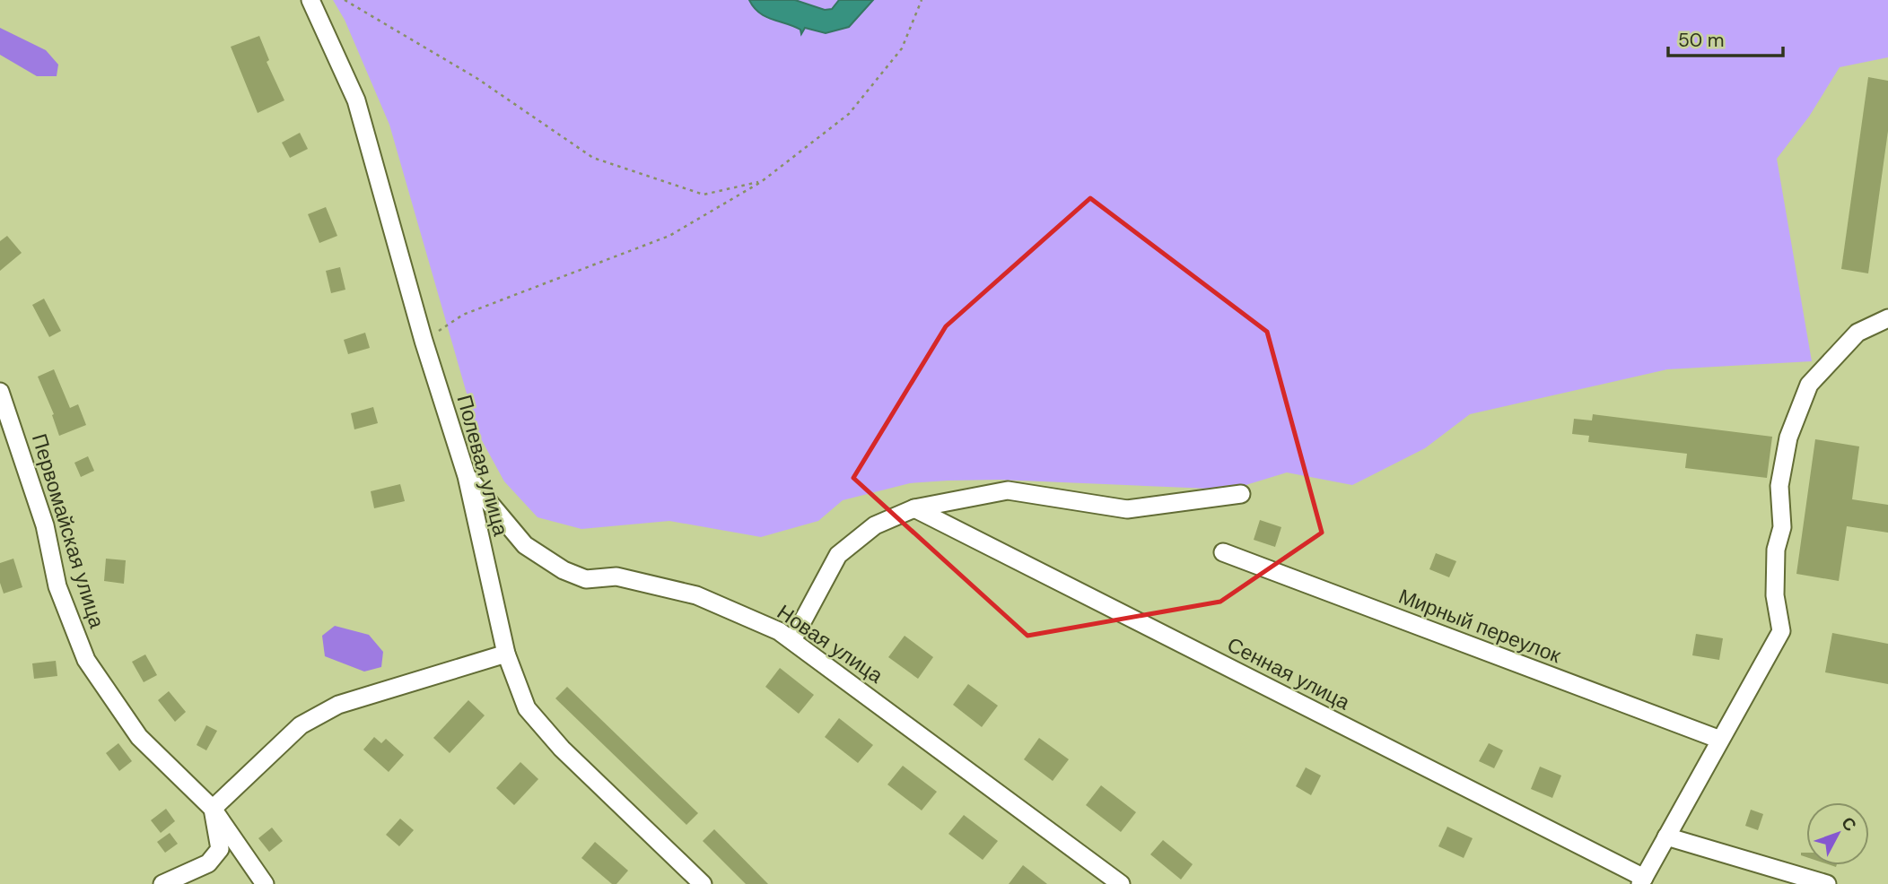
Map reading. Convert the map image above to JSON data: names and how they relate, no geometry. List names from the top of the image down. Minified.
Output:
{"streets":{"street":["Полевая улица","Первомайская улица","Мирный переулок","Новая улица","Сенная улица"]},"crossings":[["Полевая улица","Новая улица"]],"scale_bar":"50 m","north":"top right"}
